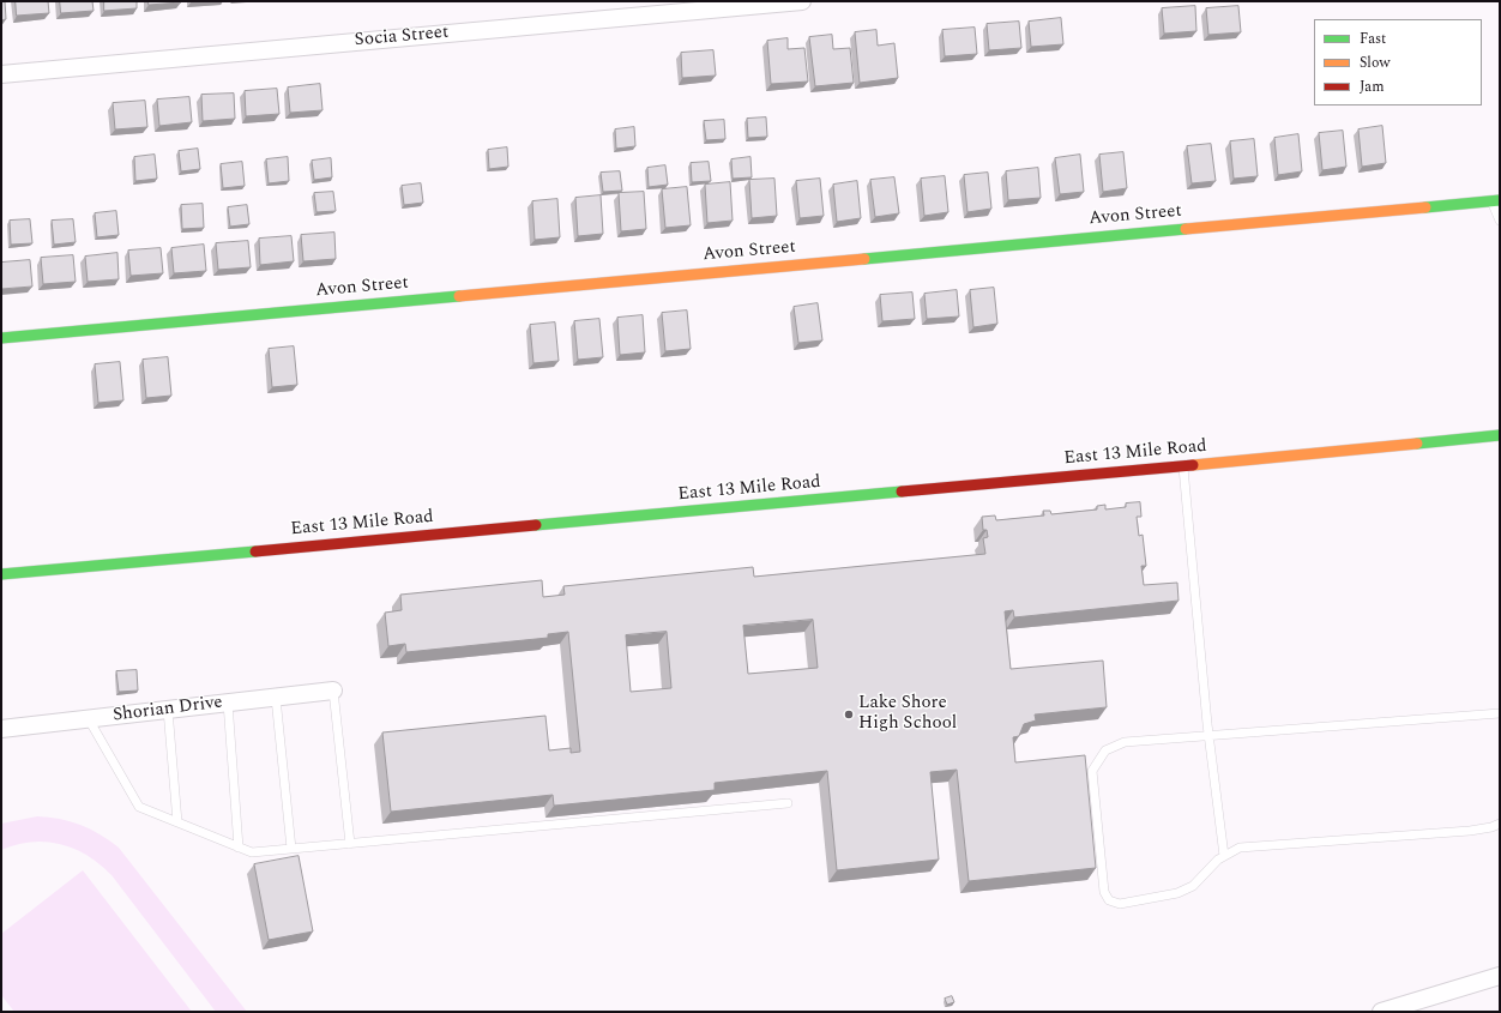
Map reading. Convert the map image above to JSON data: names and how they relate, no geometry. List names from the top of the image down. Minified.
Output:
{"streets":{"main road":["Avon Street","East 13 Mile Road"],"street":["Socia Street","Shorian Drive"]},"places":["Lake Shore High School"],"legend":["Fast","Slow","Jam"]}
